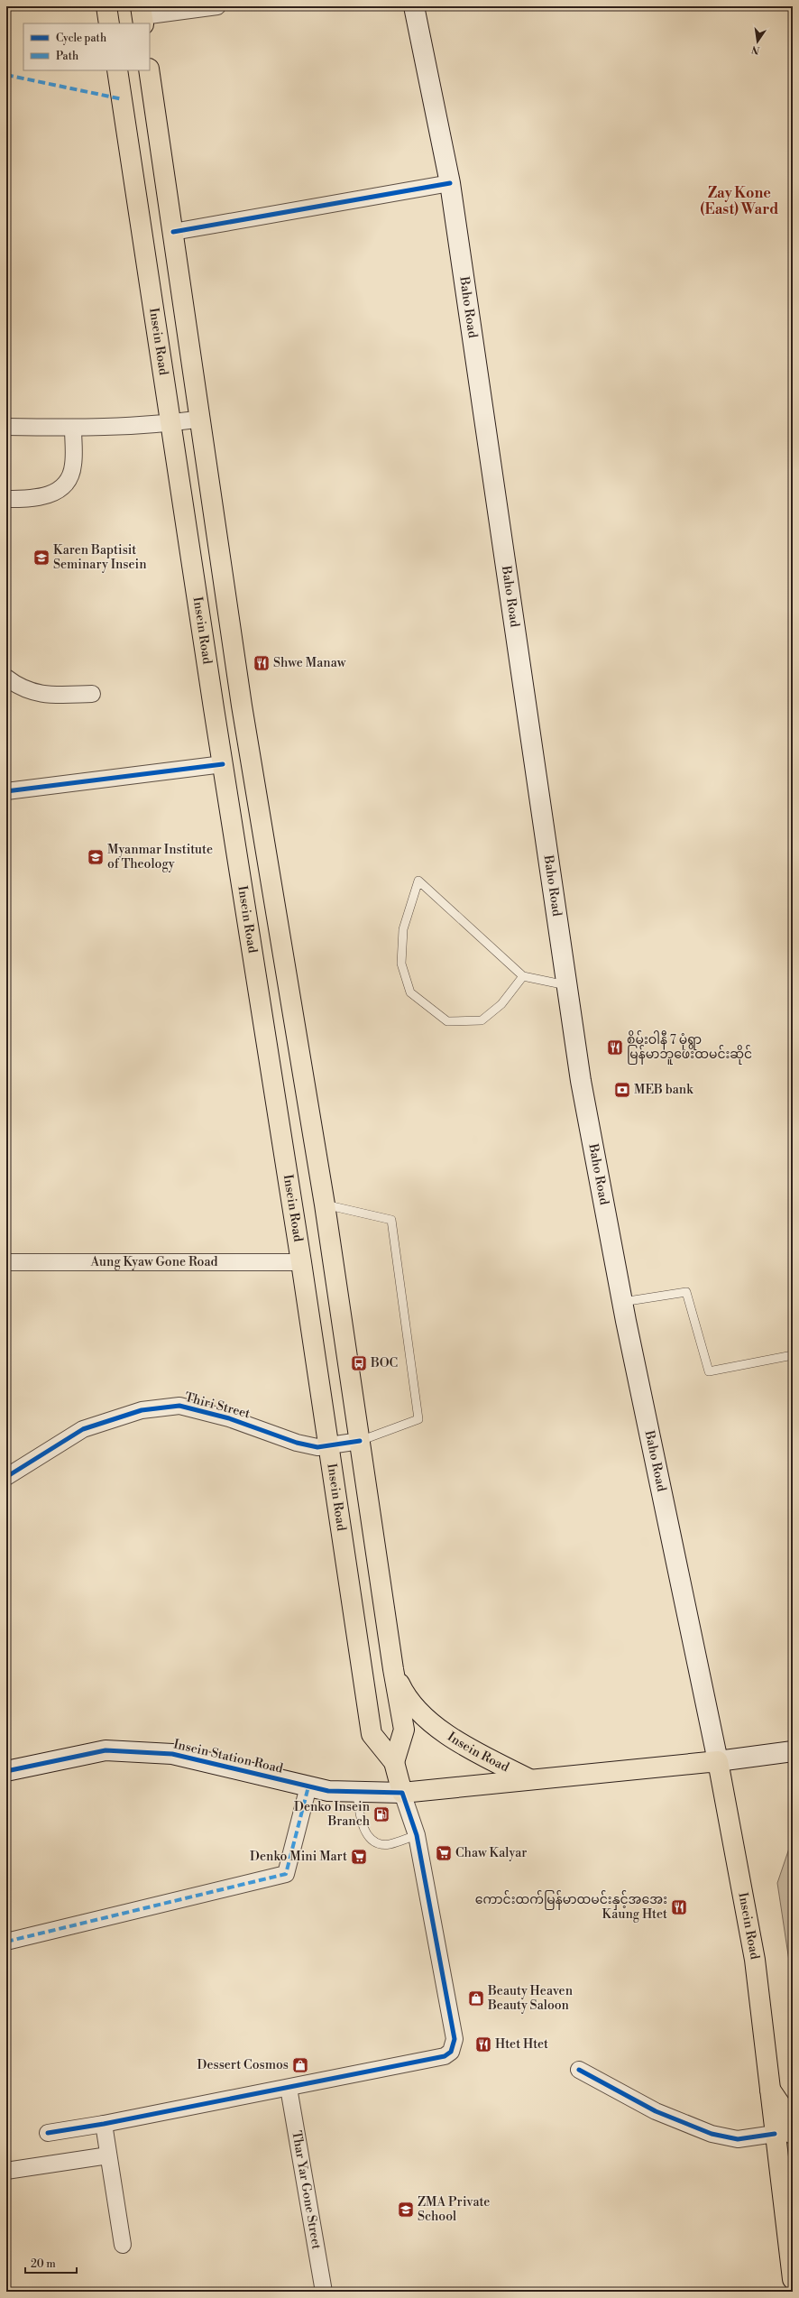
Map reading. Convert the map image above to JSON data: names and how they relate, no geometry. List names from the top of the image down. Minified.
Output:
{"streets":{"main road":["Baho Road","Insein Road","Insein Station Road"],"street":["Aung Kyaw Gone Road","Thiri Street","Thar Yar Gone Street"]},"crossings":[["Baho Road","Insein Road"],["Insein Road","Aung Kyaw Gone Road"],["Insein Road","Thiri Street"],["Insein Road","Insein Station Road"]],"districts":["Zay Kone (East) Ward"],"places":{"school or university":["Karen Baptisit Seminary Insein","Myanmar Institute of Theology","ZMA Private School"],"restaurant":["Shwe Manaw","စိမ်းဝါနီ 7 မုံရွာ မြန်မာဘူဖေးထမင်းဆိုင်","ကောင်းထက်မြန်မာထမင်းနှင့်အအေး Kaung Htet","Htet Htet"],"bank":["MEB bank"],"bus stop":["BOC"],"fuel station":["Denko Insein Branch"],"supermarket":["Chaw Kalyar","Denko Mini Mart"],"shop":["Beauty Heaven Beauty Saloon","Dessert Cosmos"]},"legend":["Cycle path","Path"],"scale_bar":"20 m","north":"bottom"}
